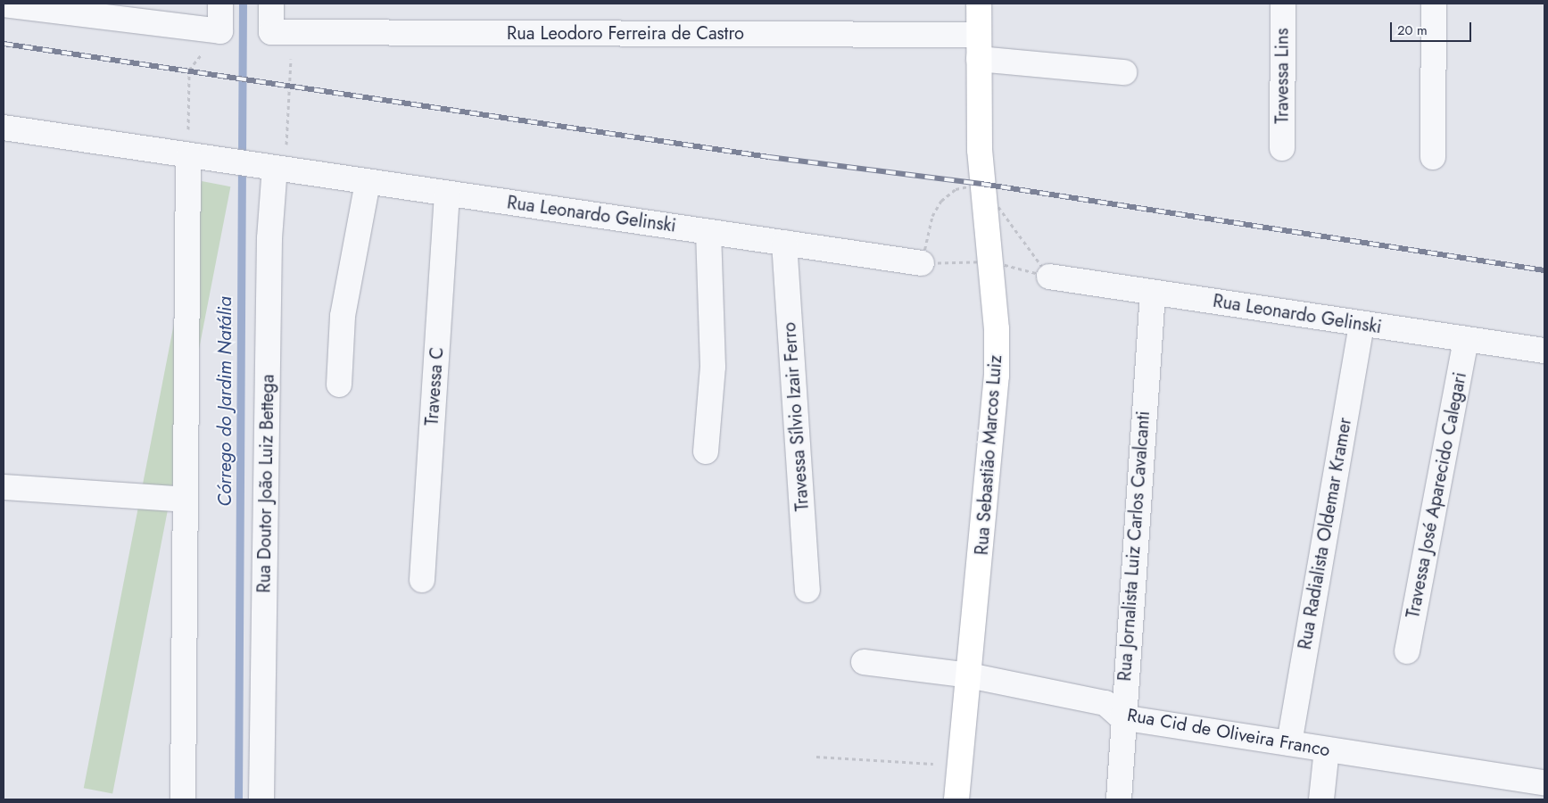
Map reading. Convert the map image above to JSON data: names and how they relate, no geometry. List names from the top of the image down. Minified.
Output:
{"streets":{"main road":["Rua Sebastião Marcos Luiz"],"street":["Rua Leodoro Ferreira de Castro","Travessa Lins","Rua Leonardo Gelinski","Travessa C","Travessa Sílvio Izair Ferro","Rua Doutor João Luiz Bettega","Travessa José Aparecido Calegari","Rua Radialista Oldemar Kramer","Rua Jornalista Luiz Carlos Cavalcanti","Rua Cid de Oliveira Franco"]},"crossings":[["Rua Leodoro Ferreira de Castro","Rua Sebastião Marcos Luiz"],["Rua Leonardo Gelinski","Travessa C"],["Rua Leonardo Gelinski","Travessa Sílvio Izair Ferro"],["Rua Leonardo Gelinski","Rua Doutor João Luiz Bettega"],["Rua Leonardo Gelinski","Travessa José Aparecido Calegari"],["Rua Leonardo Gelinski","Rua Radialista Oldemar Kramer"],["Rua Leonardo Gelinski","Rua Jornalista Luiz Carlos Cavalcanti"],["Rua Sebastião Marcos Luiz","Rua Cid de Oliveira Franco"],["Rua Radialista Oldemar Kramer","Rua Cid de Oliveira Franco"],["Rua Jornalista Luiz Carlos Cavalcanti","Rua Cid de Oliveira Franco"]],"water":["Córrego do Jardim Natália"],"scale_bar":"20 m"}
